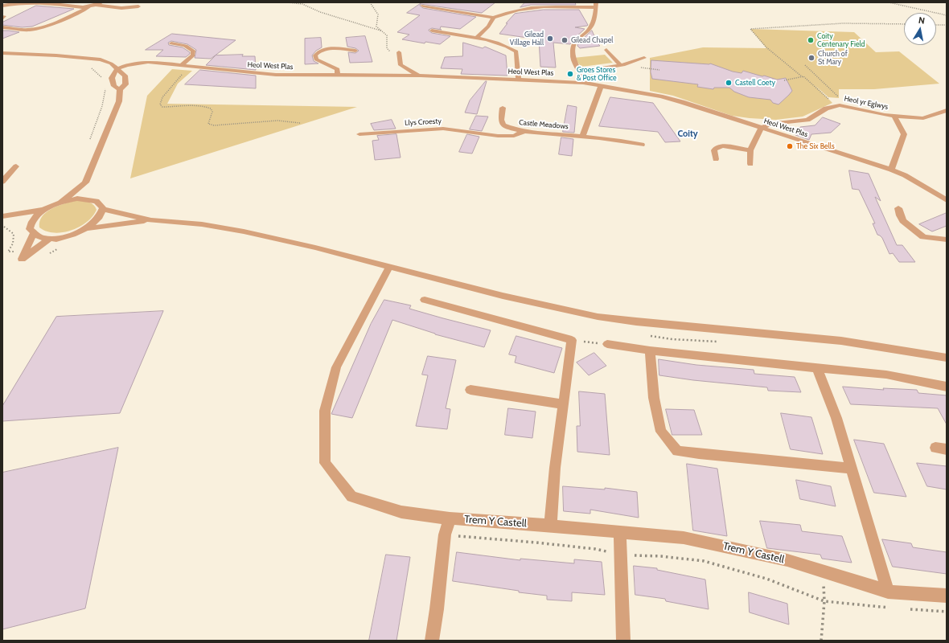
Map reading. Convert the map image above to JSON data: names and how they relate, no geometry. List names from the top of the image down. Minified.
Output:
{"streets":{"street":["Heol West Plas","Heol yr Eglwys","Llys Croesty","Castle Meadows","Trem Y Castell"]},"crossings":[["Heol West Plas","Heol yr Eglwys"],["Llys Croesty","Castle Meadows"]],"districts":["Coity"],"places":["Gilead Village Hall","Gilead Chapel","Coity Centenary Field","Church of St Mary","Groes Stores & Post Office","Castell Coety","The Six Bells"],"north":"top"}
